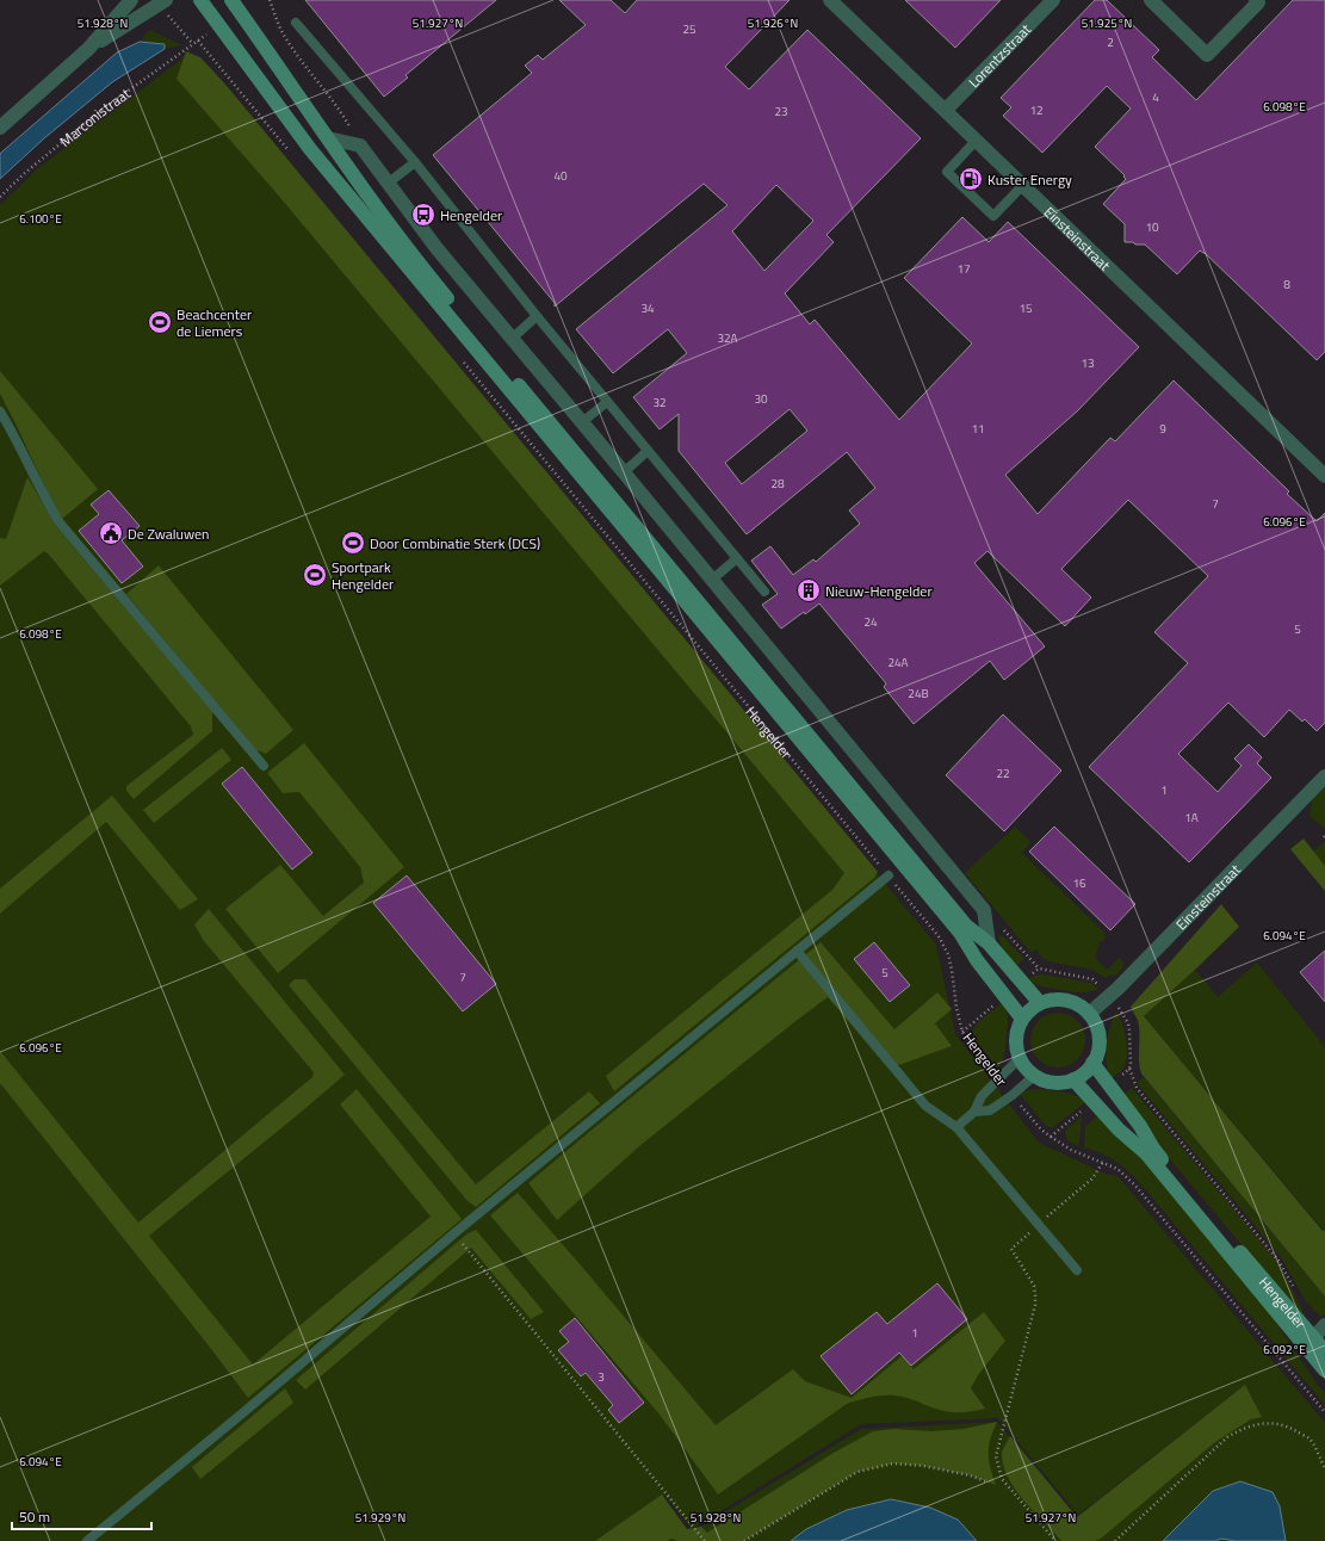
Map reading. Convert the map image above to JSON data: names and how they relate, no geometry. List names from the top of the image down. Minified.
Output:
{"streets":{"main road":["Hengelder"],"street":["Lorentzstraat","Einsteinstraat"],"path":["Marconistraat"]},"crossings":[["Lorentzstraat","Einsteinstraat"],["Einsteinstraat","Hengelder"]],"places":{"fuel station":["Kuster Energy"],"bus stop":["Hengelder"],"sports":["Beachcenter de Liemers","Door Combinatie Sterk (DCS)","Sportpark Hengelder"],"public building":["De Zwaluwen"],"building":["Nieuw-Hengelder"]},"house_numbers":["25","2","4","12","23","40","10","17","8","34","15","32A","13","30","32","11","9","28","7","24","5","24A","24B","22","1","1A","16","5","7","1","3"],"scale_bar":"50 m","coordinates":["51.928°N","51.927°N","51.926°N","51.925°N","6.098°E","6.100°E","6.096°E","6.094°E","6.092°E","51.929°N"]}
